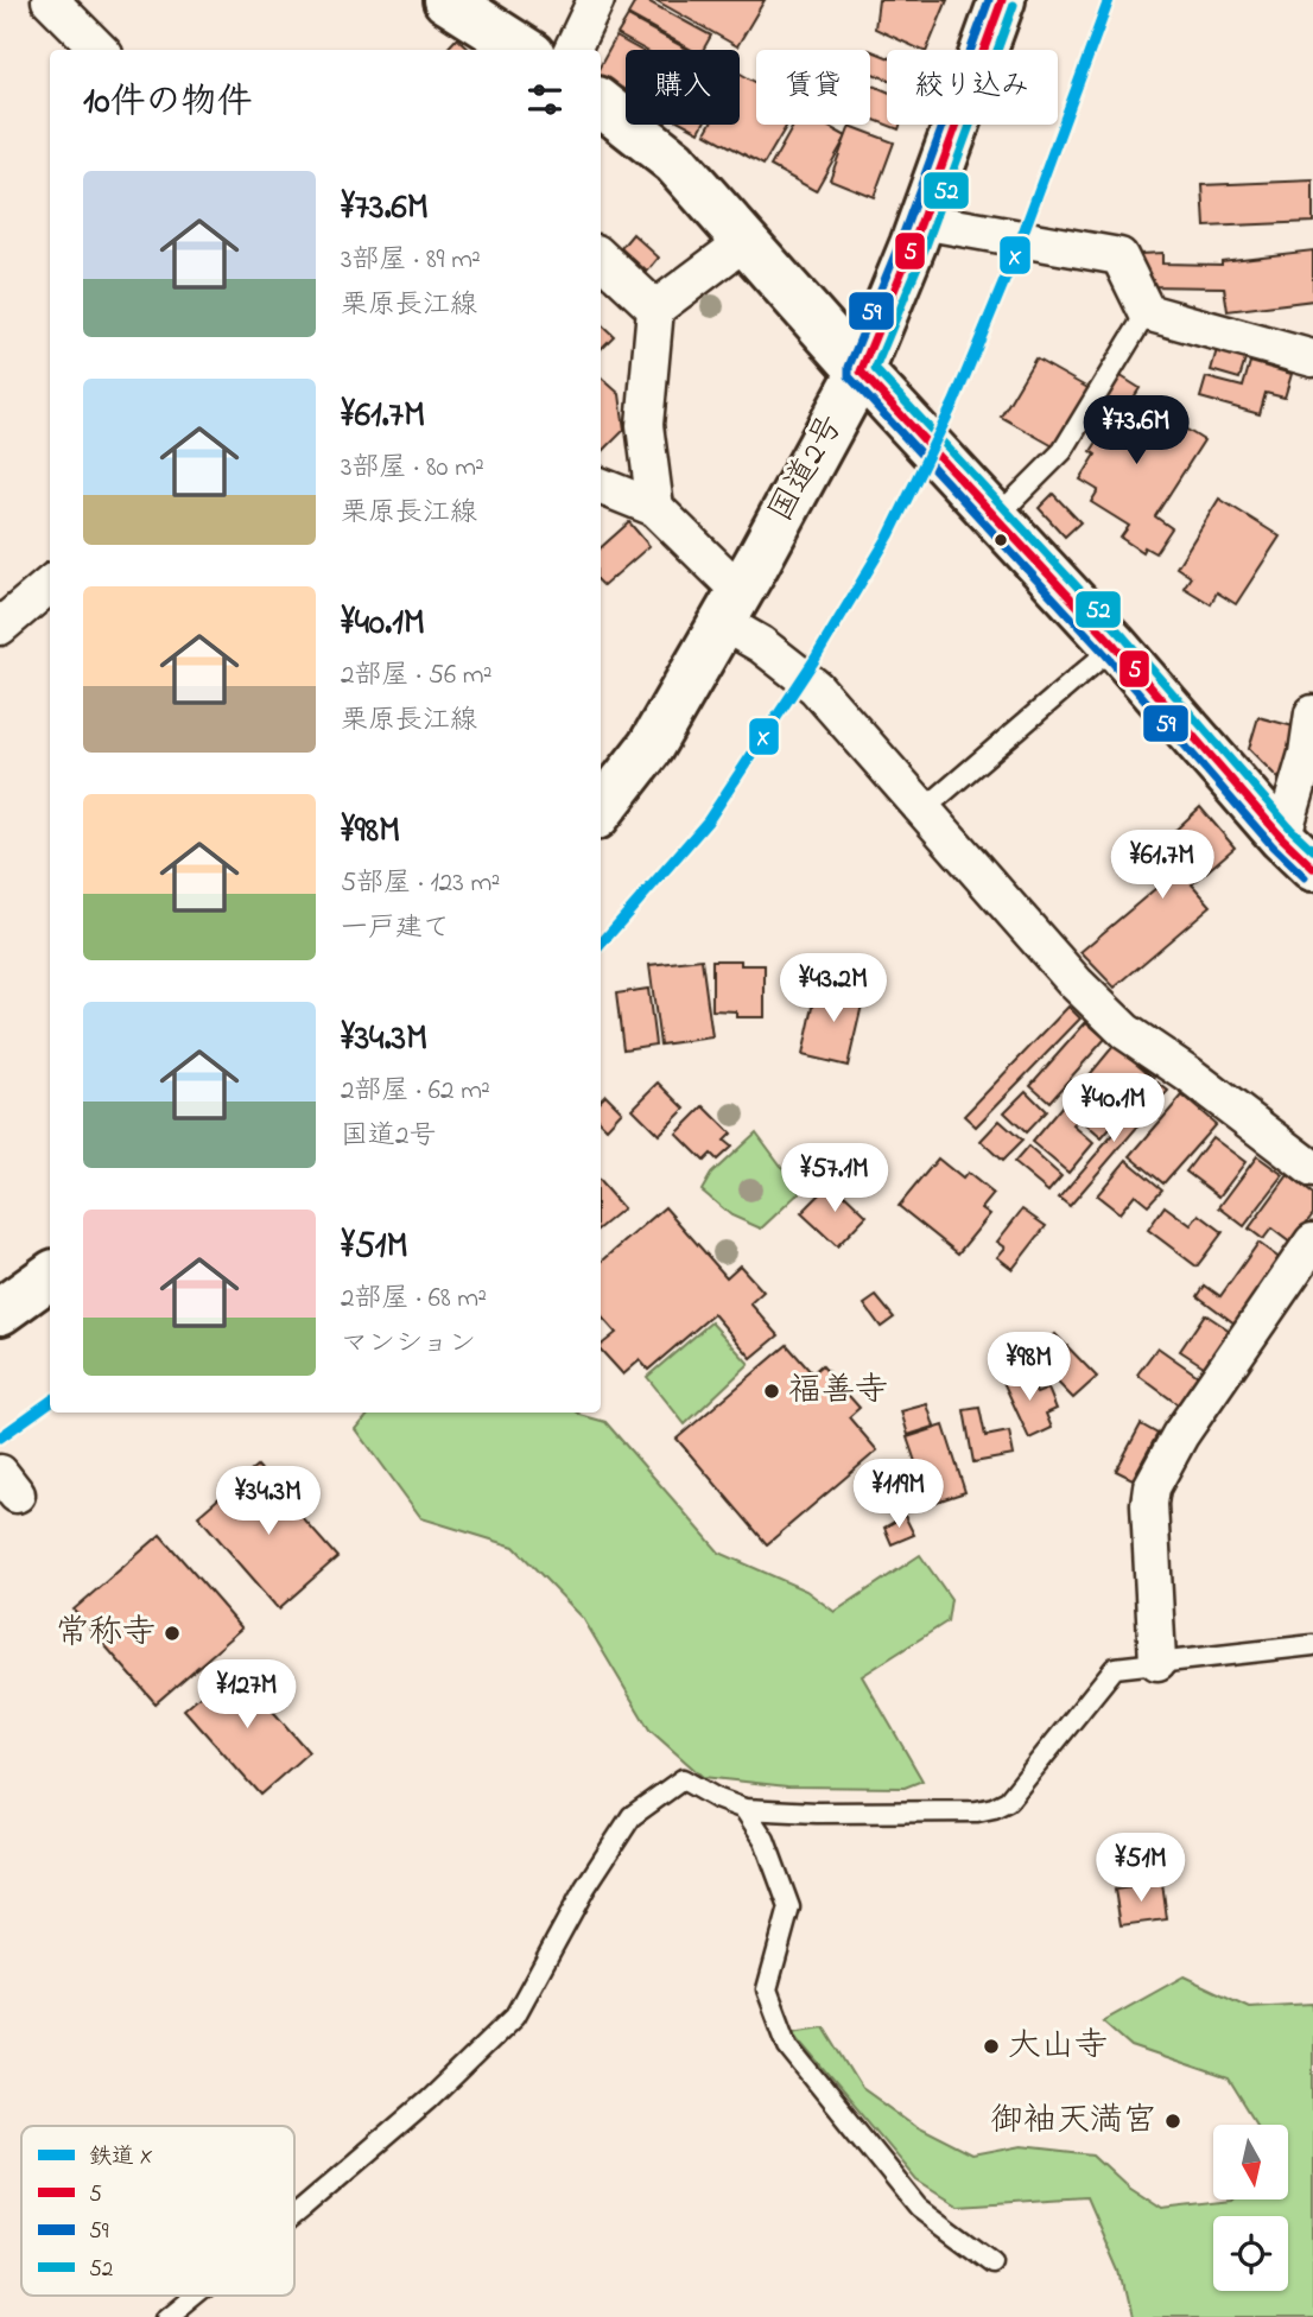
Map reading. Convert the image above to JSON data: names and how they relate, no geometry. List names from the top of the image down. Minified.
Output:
{"streets":{"main road":["国道2号"]},"places":["福善寺","常称寺","大山寺","御袖天満宮"],"lines":["rail line X","transit line 5","transit line 59","transit line 52"],"legend":["鉄道 X","5","59","52"],"north":"bottom","page":{"chip":["購入","賃貸","絞り込み"],"heading":"10件の物件","list":[{"name":"¥73.6M","note":"3部屋 · 89 m² · 栗原長江線"},{"name":"¥61.7M","note":"3部屋 · 80 m² · 栗原長江線"},{"name":"¥40.1M","note":"2部屋 · 56 m² · 栗原長江線"},{"name":"¥98M","note":"5部屋 · 123 m² · 一戸建て"},{"name":"¥34.3M","note":"2部屋 · 62 m² · 国道2号"},{"name":"¥51M","note":"2部屋 · 68 m² · マンション"}],"price":["¥73.6M","¥61.7M","¥43.2M","¥40.1M","¥57.1M","¥98M","¥119M","¥34.3M","¥127M","¥51M"]}}
